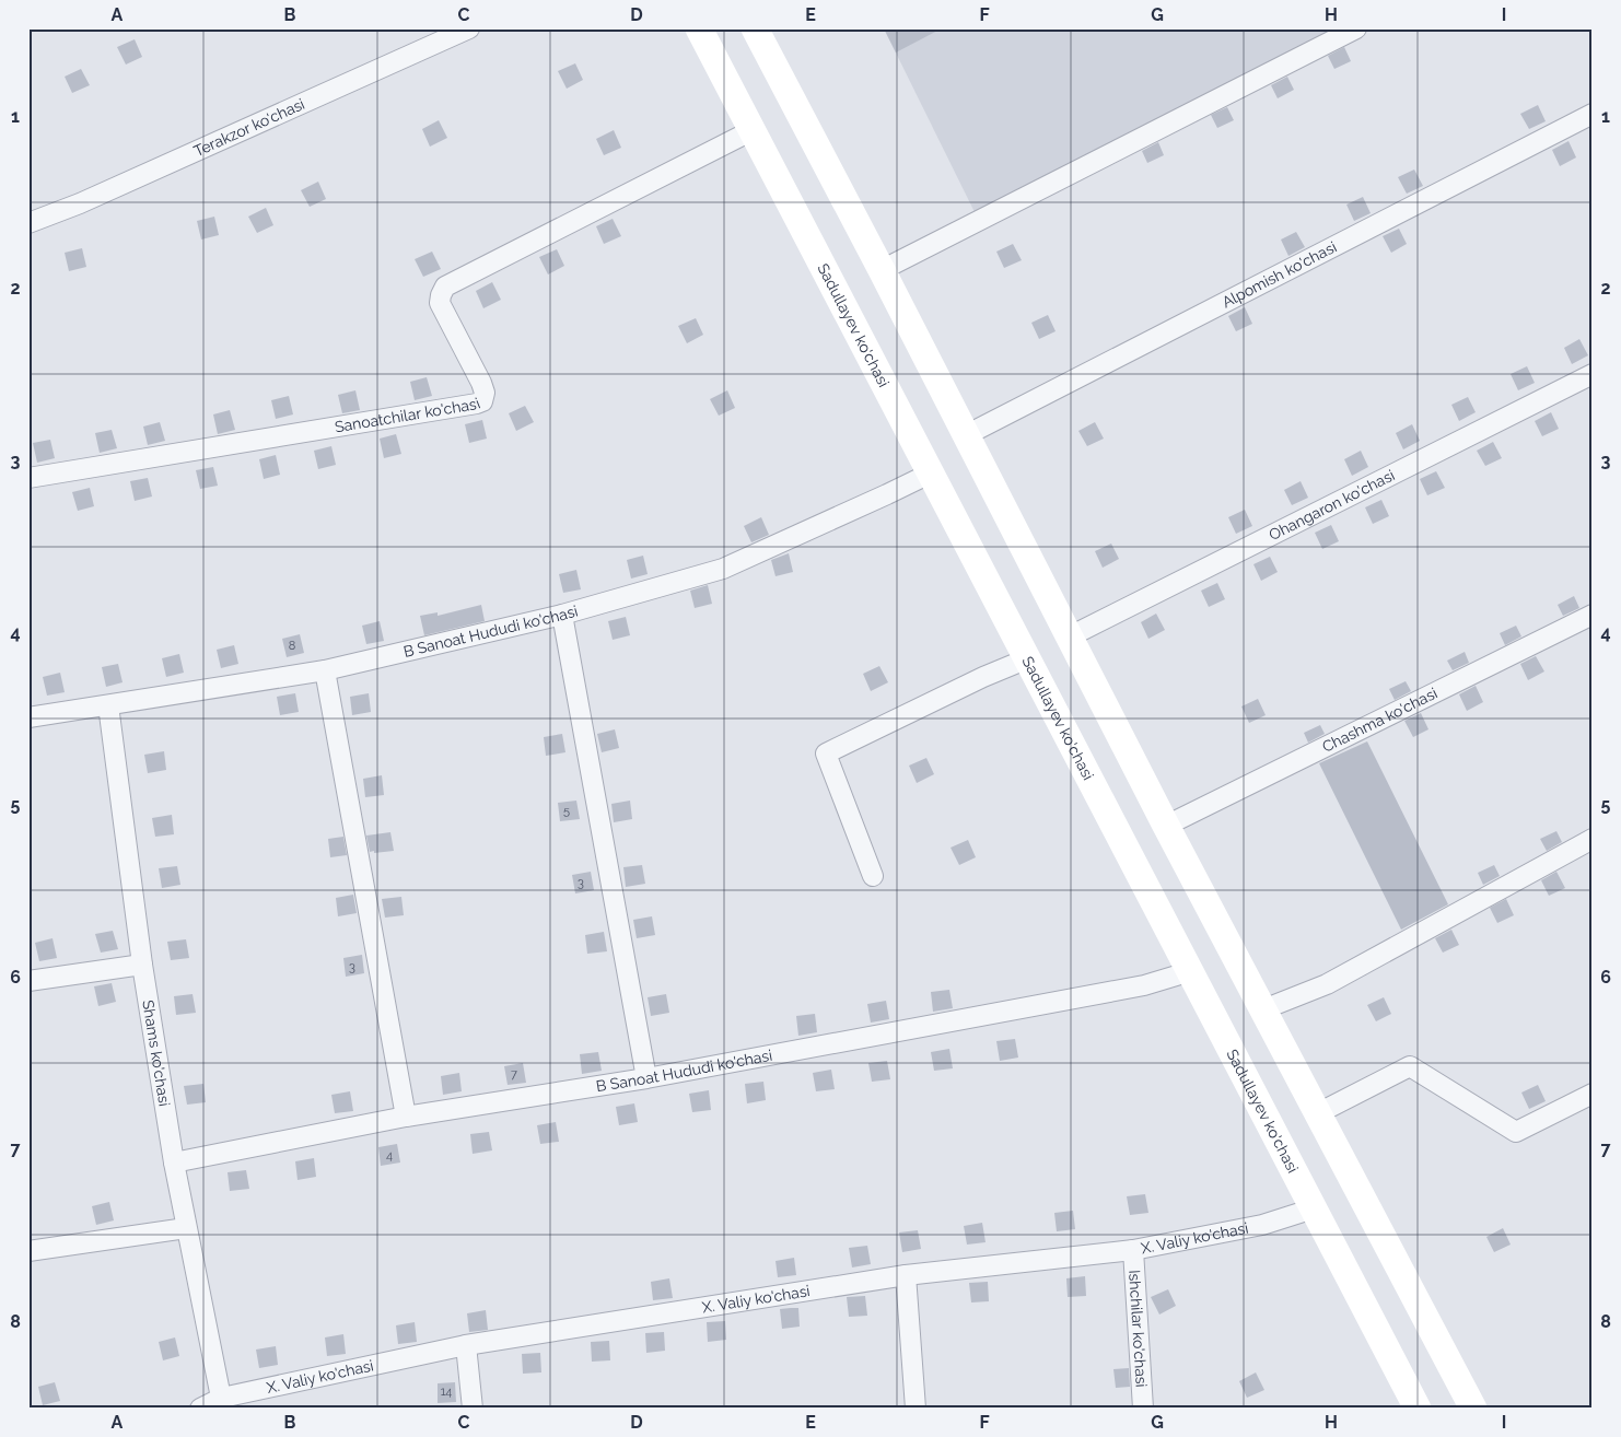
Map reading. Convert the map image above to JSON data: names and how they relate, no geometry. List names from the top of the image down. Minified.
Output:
{"streets":{"main road":["Sadullayev ko'chasi"],"street":["Terakzor ko'chasi","Alpomish ko'chasi","Sanoatchilar ko'chasi","Ohangaron ko'chasi","B Sanoat Hududi ko'chasi","Chashma ko'chasi","Shams ko'chasi","X. Valiy ko'chasi","Ishchilar ko'chasi"]},"crossings":[["Sadullayev ko'chasi","Sanoatchilar ko'chasi"],["Sadullayev ko'chasi","B Sanoat Hududi ko'chasi"],["Sadullayev ko'chasi","X. Valiy ko'chasi"],["B Sanoat Hududi ko'chasi","Shams ko'chasi"],["Shams ko'chasi","X. Valiy ko'chasi"],["X. Valiy ko'chasi","Ishchilar ko'chasi"]],"house_numbers":["8","5","3","3","7","4","14"],"grid":{"columns":["A","B","C","D","E","F","G","H","I"],"rows":["1","2","3","4","5","6","7","8"]}}
